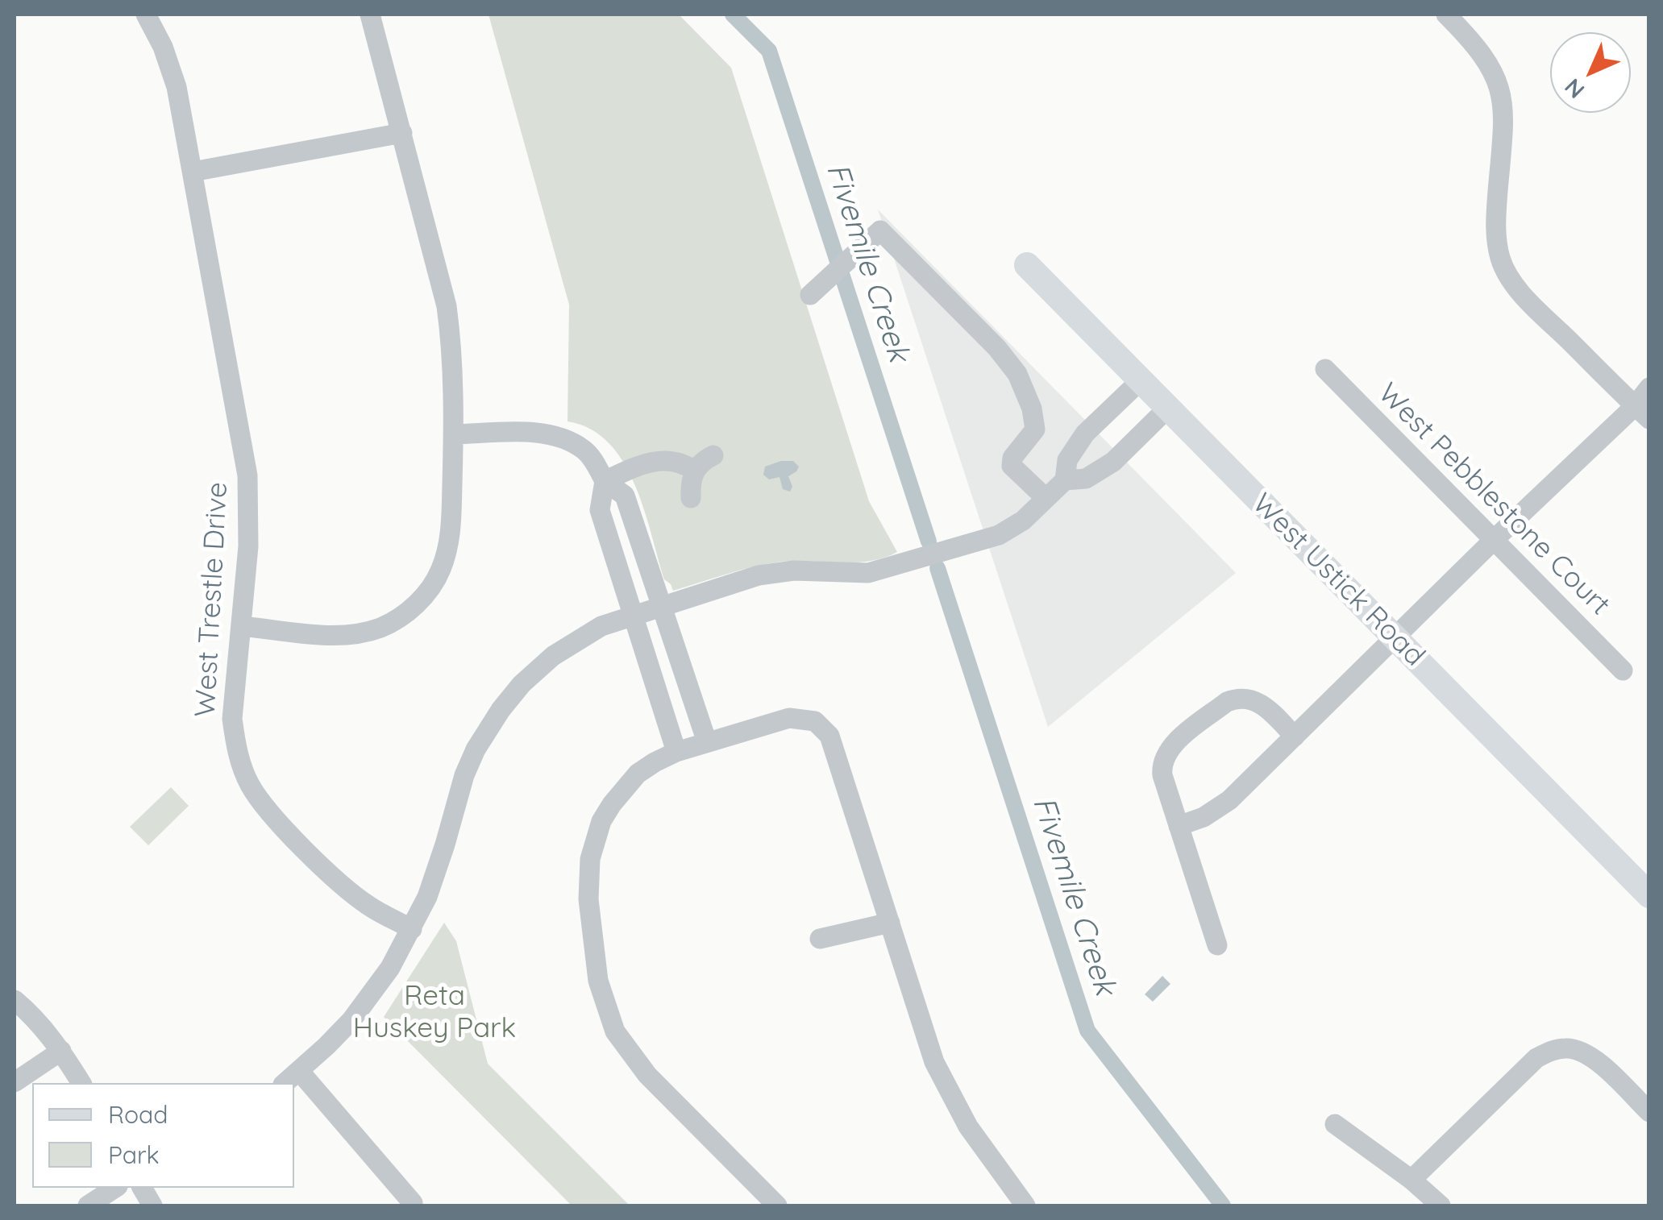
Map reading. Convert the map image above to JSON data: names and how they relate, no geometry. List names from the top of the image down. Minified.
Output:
{"streets":{"main road":["West Ustick Road"],"street":["West Pebblestone Court","West Trestle Drive"]},"water":["Fivemile Creek"],"parks":["Reta Huskey Park"],"legend":["Road","Park"],"north":"bottom left"}
